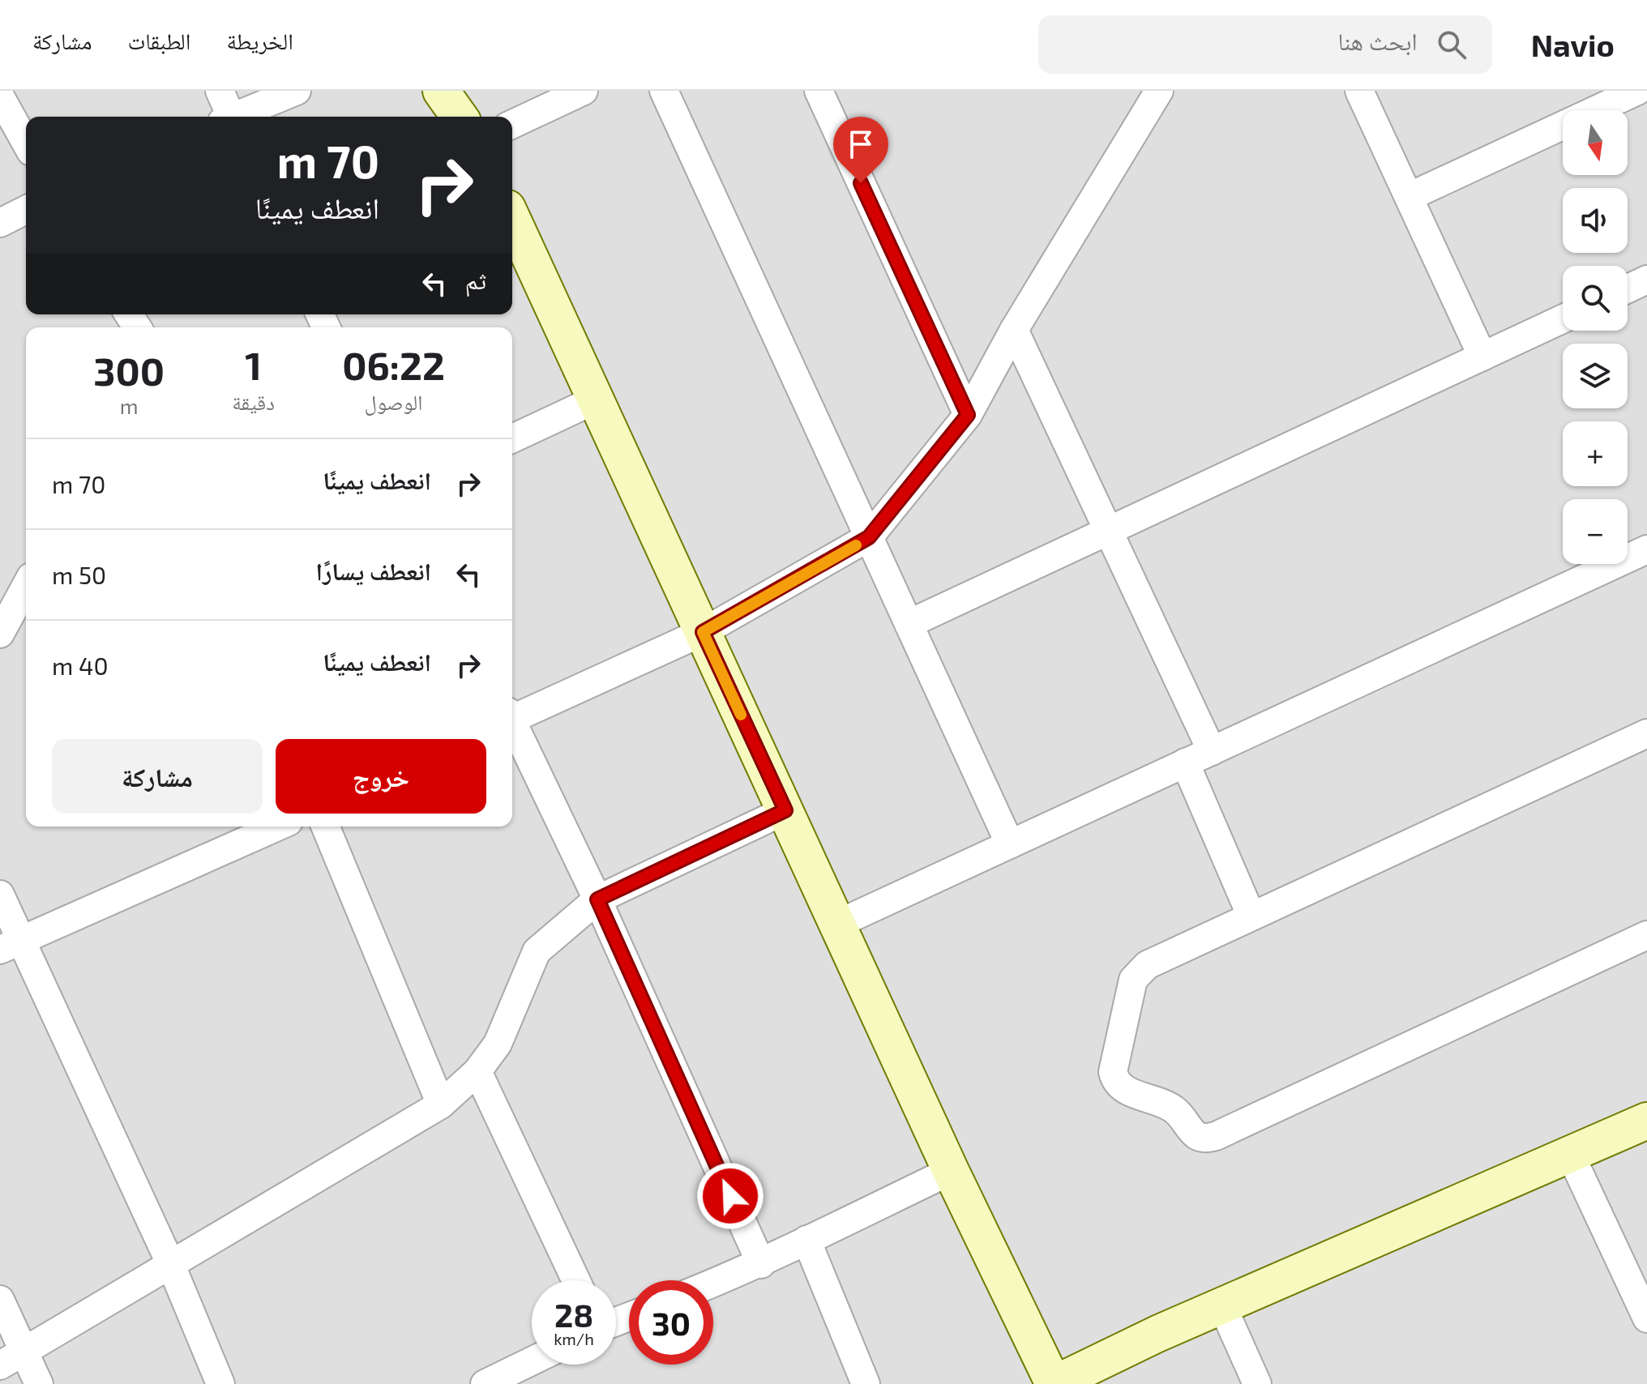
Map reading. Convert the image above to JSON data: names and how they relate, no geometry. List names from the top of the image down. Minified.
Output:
{"north":"bottom","page":{"header":"Navio","search":"ابحث هنا","nav":["الخريطة","الطبقات","مشاركة"],"map_buttons":["+","−"],"turn":["70 m","انعطف يمينًا"],"then":"ثم","eta":["06:22","الوصول","1","دقيقة","300","m"],"list":[{"name":"انعطف يمينًا","value":"70 m"},{"name":"انعطف يسارًا","value":"50 m"},{"name":"انعطف يمينًا","value":"40 m"}],"buttons":["خروج","مشاركة"],"speed":"28 km/h","limit":"30"}}
